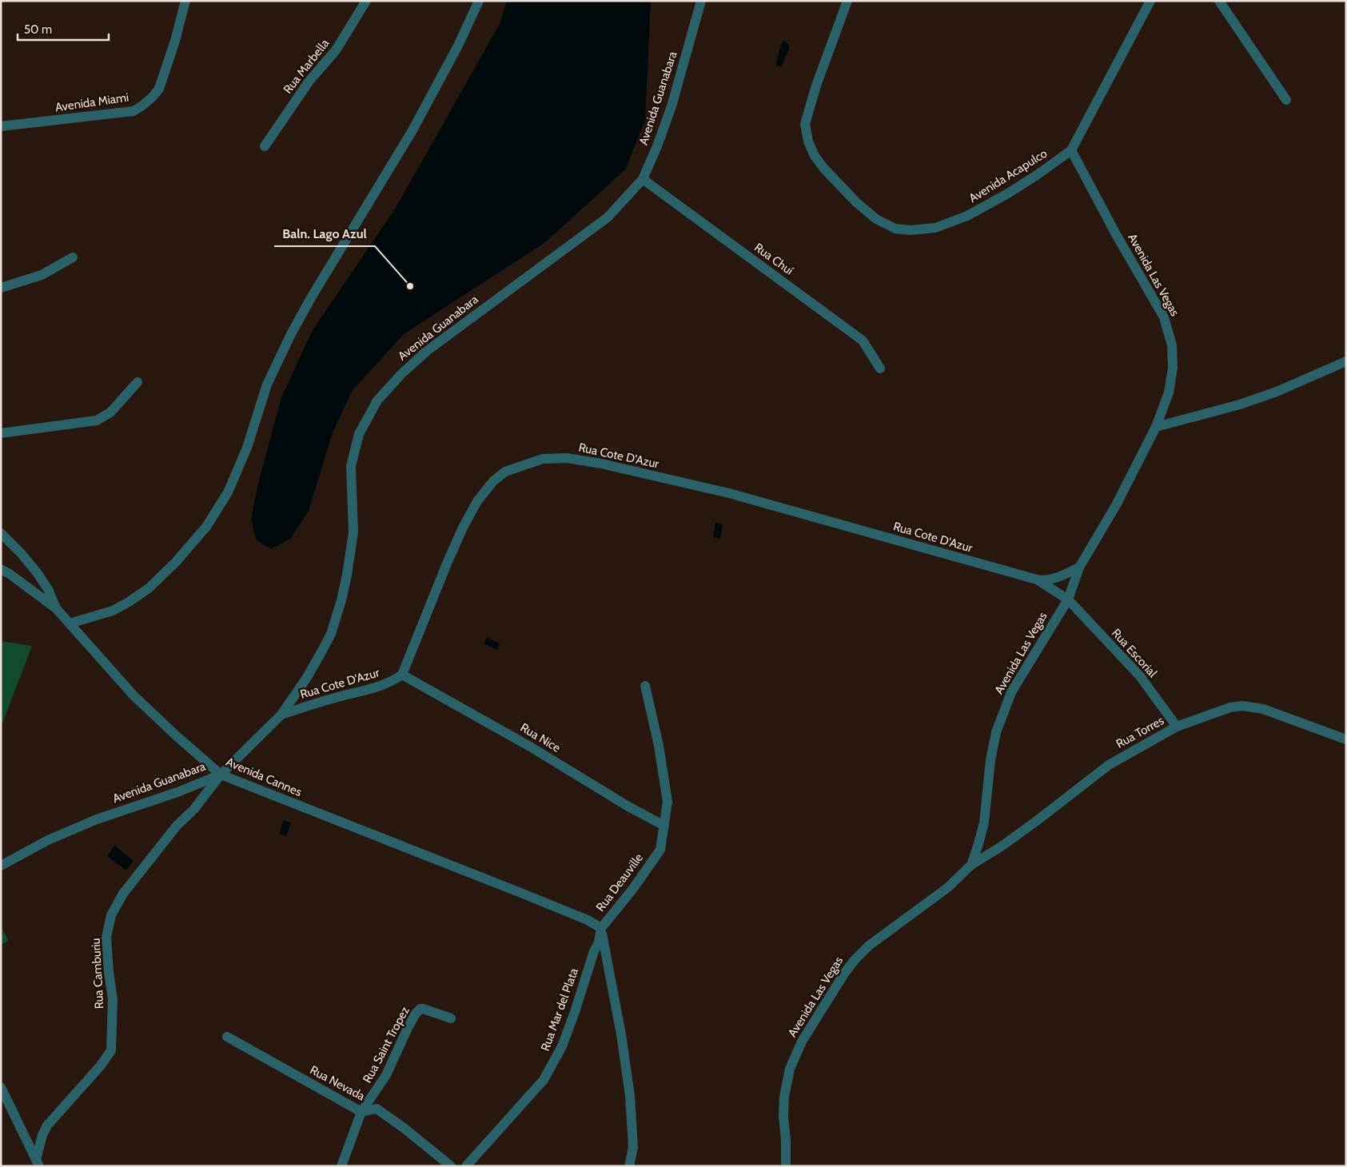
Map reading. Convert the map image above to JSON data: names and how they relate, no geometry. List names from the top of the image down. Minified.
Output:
{"streets":{"street":["Rua Marbella","Avenida Guanabara","Avenida Miami","Avenida Acapulco","Rua Chuí","Avenida Las Vegas","Rua Cote D'Azur","Rua Escorial","Rua Torres","Rua Nice","Avenida Cannes","Rua Deauville","Rua Camburiu","Rua Mar del Plata","Rua Saint Tropez","Rua Nevada"]},"crossings":[["Avenida Guanabara","Rua Chuí"],["Avenida Guanabara","Rua Cote D'Azur"],["Avenida Guanabara","Avenida Cannes"],["Avenida Guanabara","Rua Camburiu"],["Avenida Acapulco","Avenida Las Vegas"],["Avenida Las Vegas","Rua Cote D'Azur"],["Avenida Las Vegas","Rua Escorial"],["Avenida Las Vegas","Rua Torres"],["Rua Cote D'Azur","Rua Escorial"],["Rua Cote D'Azur","Rua Nice"],["Rua Escorial","Rua Torres"],["Rua Nice","Rua Deauville"],["Avenida Cannes","Rua Deauville"],["Avenida Cannes","Rua Camburiu"],["Avenida Cannes","Rua Mar del Plata"],["Rua Deauville","Rua Mar del Plata"],["Rua Saint Tropez","Rua Nevada"]],"places":["Baln. Lago Azul"],"scale_bar":"50 m"}
